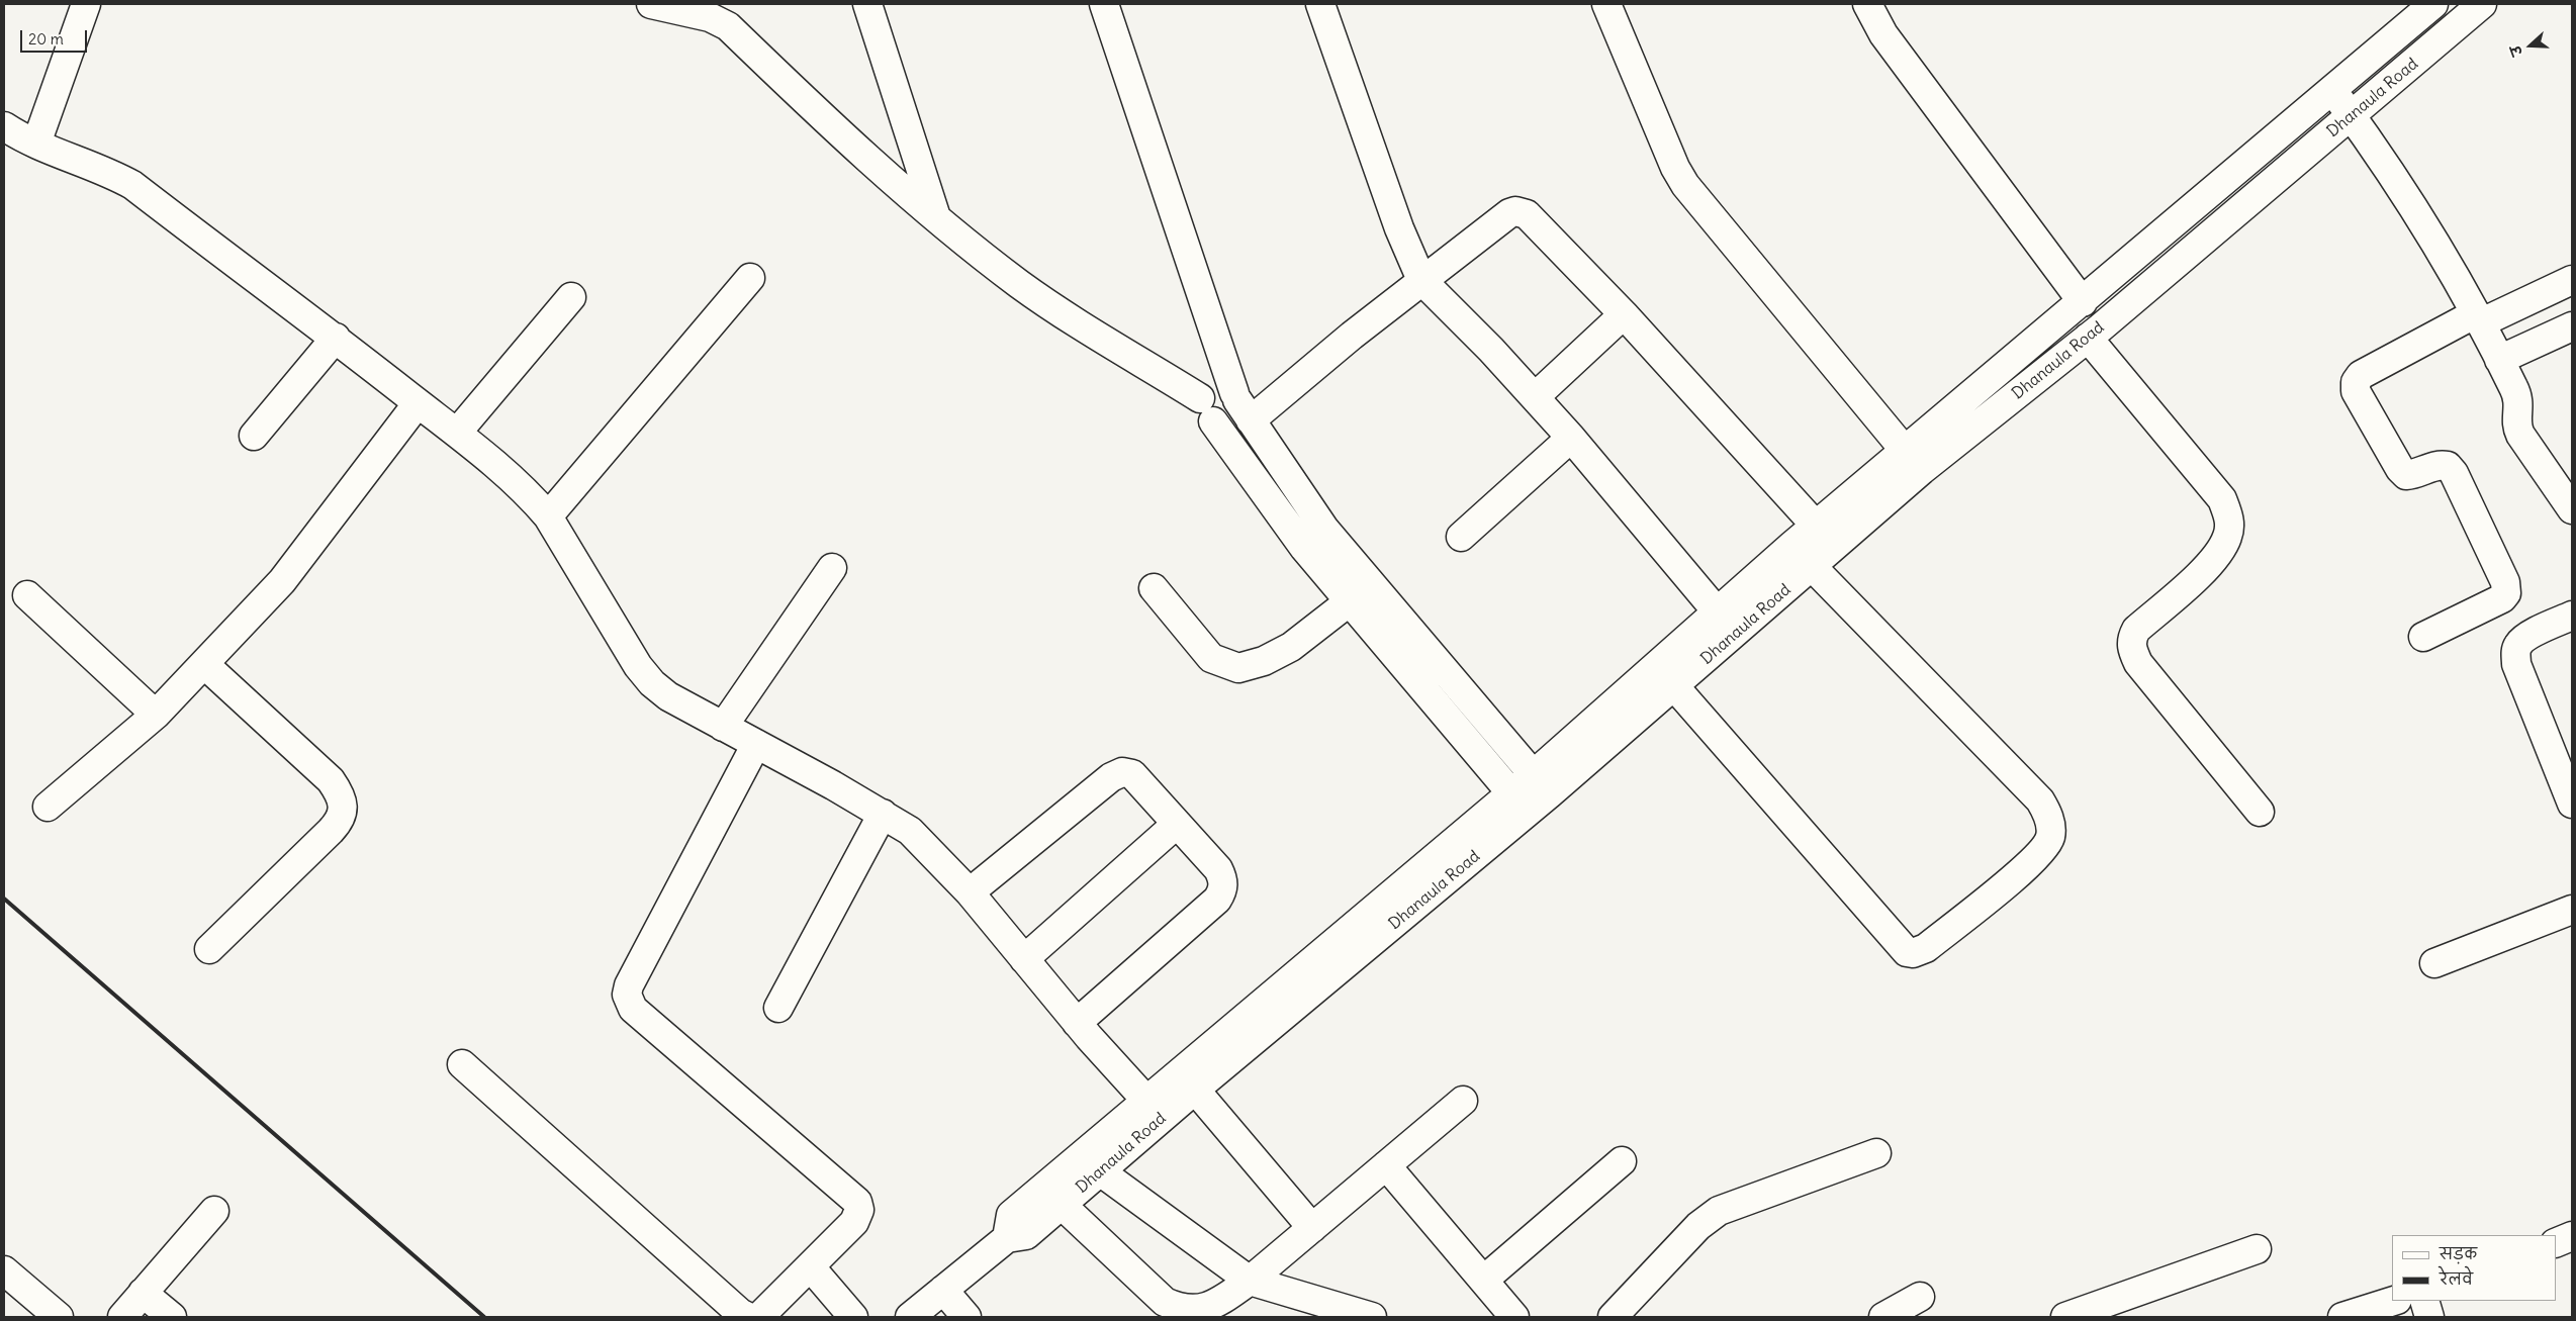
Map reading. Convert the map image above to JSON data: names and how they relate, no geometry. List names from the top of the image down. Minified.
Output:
{"streets":{"street":["Dhanaula Road"]},"legend":["सड़क","रेलवे"],"scale_bar":"20 m","north":"left"}
